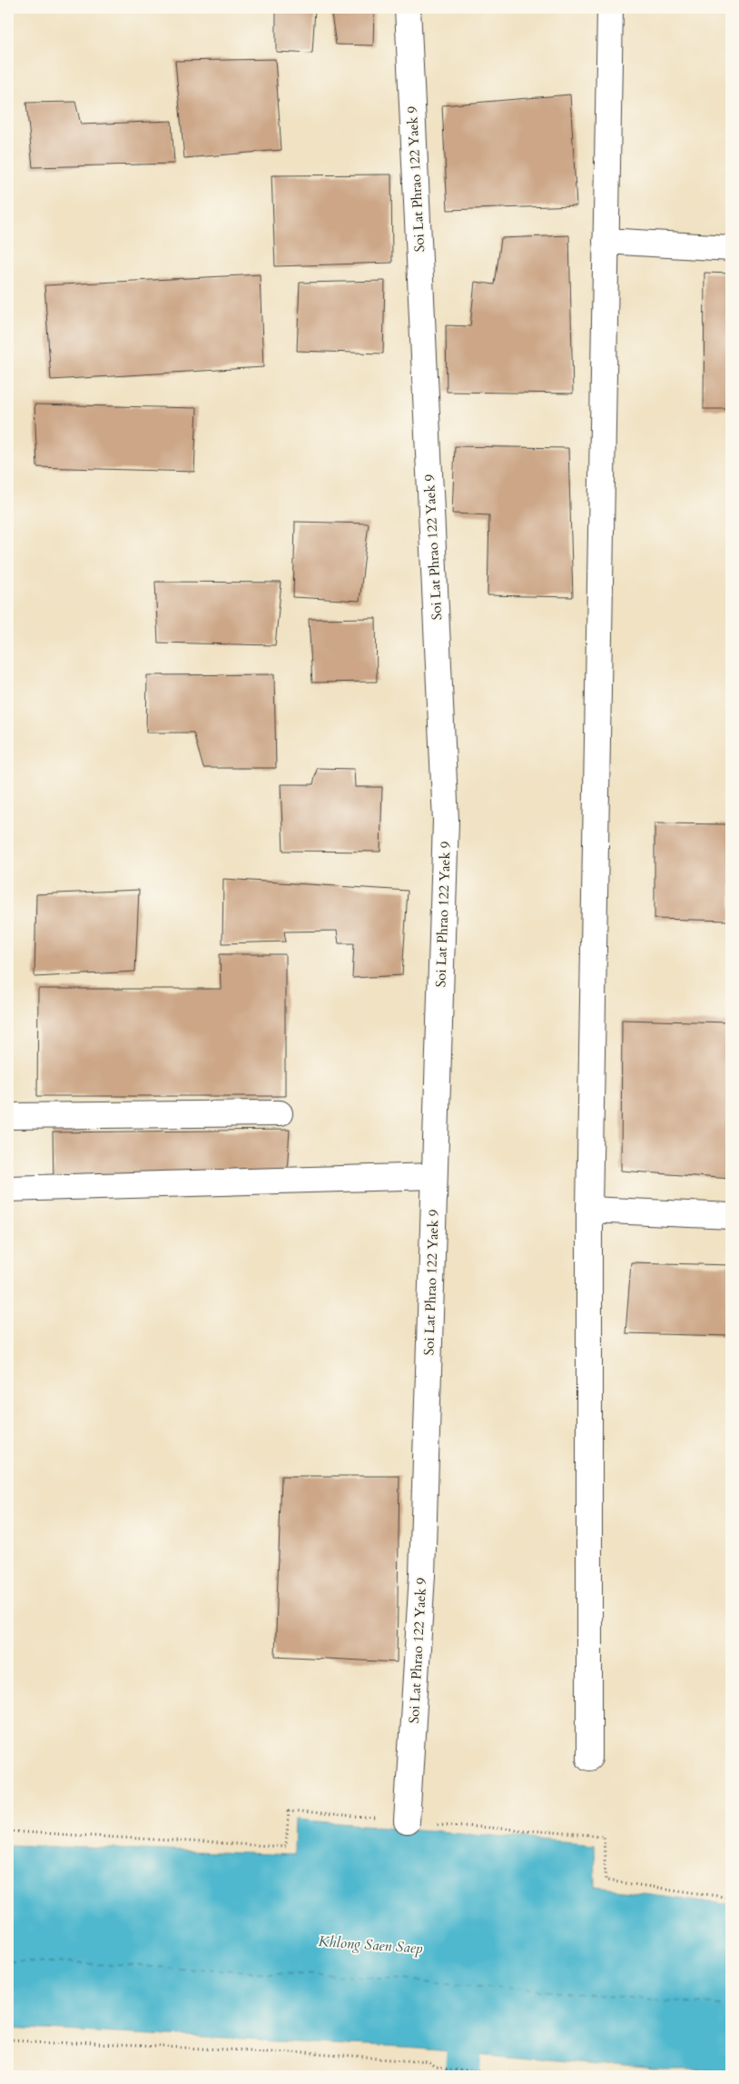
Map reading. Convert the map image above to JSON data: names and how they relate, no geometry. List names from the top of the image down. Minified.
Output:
{"streets":{"street":["Soi Lat Phrao 122 Yaek 9"]},"water":["Khlong Saen Saep"]}
